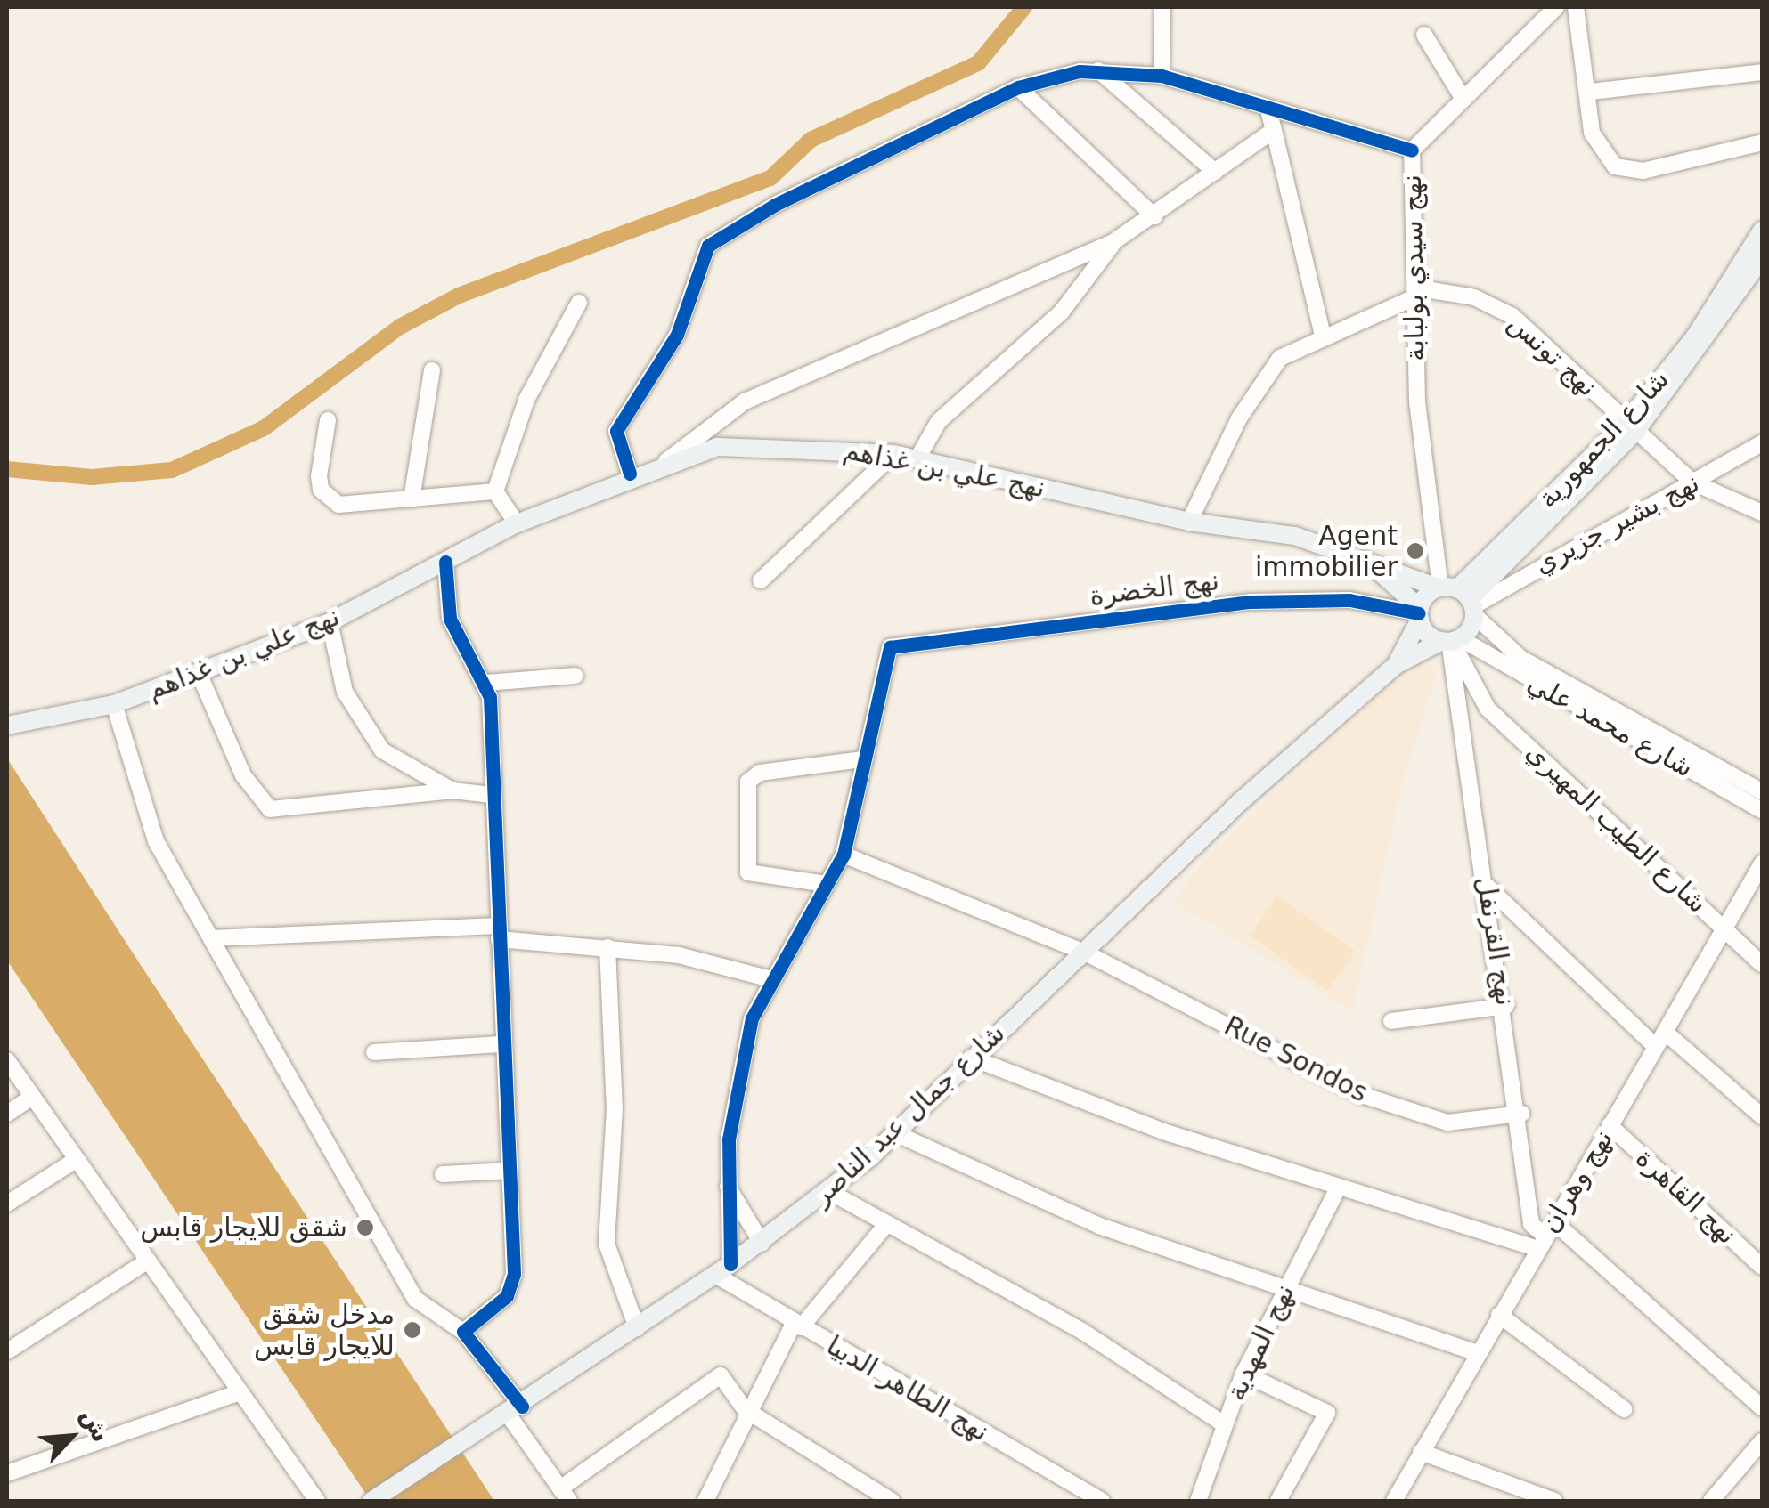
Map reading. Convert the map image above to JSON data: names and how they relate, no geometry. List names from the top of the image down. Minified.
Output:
{"streets":{"main road":["شارع الجمهورية","نهج علي بن غذاهم","شارع جمال عبد الناصر"],"street":["نهج سيدي بولبابة","نهج تونس","نهج بشير جزيري","نهج الخضرة","شارع محمد علي","شارع الطيب المهيري","نهج القرنفل","Rue Sondos","نهج وهران","نهج القاهرة","نهج المهدية","نهج الطاهر الدبيا"]},"crossings":[["نهج سيدي بولبابة","نهج تونس"],["نهج سيدي بولبابة","شارع الجمهورية"],["نهج سيدي بولبابة","نهج علي بن غذاهم"],["نهج سيدي بولبابة","نهج بشير جزيري"],["نهج سيدي بولبابة","شارع محمد علي"],["نهج سيدي بولبابة","شارع جمال عبد الناصر"],["نهج تونس","شارع الجمهورية"],["نهج تونس","نهج بشير جزيري"],["شارع الجمهورية","نهج علي بن غذاهم"],["شارع الجمهورية","نهج بشير جزيري"],["شارع الجمهورية","شارع محمد علي"],["شارع الجمهورية","شارع جمال عبد الناصر"],["نهج علي بن غذاهم","نهج بشير جزيري"],["نهج علي بن غذاهم","نهج الخضرة"],["نهج علي بن غذاهم","شارع محمد علي"],["نهج علي بن غذاهم","شارع الطيب المهيري"],["نهج علي بن غذاهم","نهج القرنفل"],["نهج علي بن غذاهم","شارع جمال عبد الناصر"],["نهج بشير جزيري","شارع محمد علي"],["نهج بشير جزيري","شارع جمال عبد الناصر"],["نهج الخضرة","شارع جمال عبد الناصر"],["شارع محمد علي","شارع الطيب المهيري"],["شارع محمد علي","نهج القرنفل"],["شارع محمد علي","شارع جمال عبد الناصر"],["شارع الطيب المهيري","نهج القرنفل"],["شارع الطيب المهيري","شارع جمال عبد الناصر"],["شارع الطيب المهيري","نهج وهران"],["نهج القرنفل","Rue Sondos"],["نهج القرنفل","شارع جمال عبد الناصر"],["نهج القرنفل","نهج وهران"],["Rue Sondos","شارع جمال عبد الناصر"],["شارع جمال عبد الناصر","نهج الطاهر الدبيا"],["نهج وهران","نهج القاهرة"]],"places":["Agent immobilier","شقق للايجار قابس","مدخل شقق للايجار قابس"],"north":"top right"}
